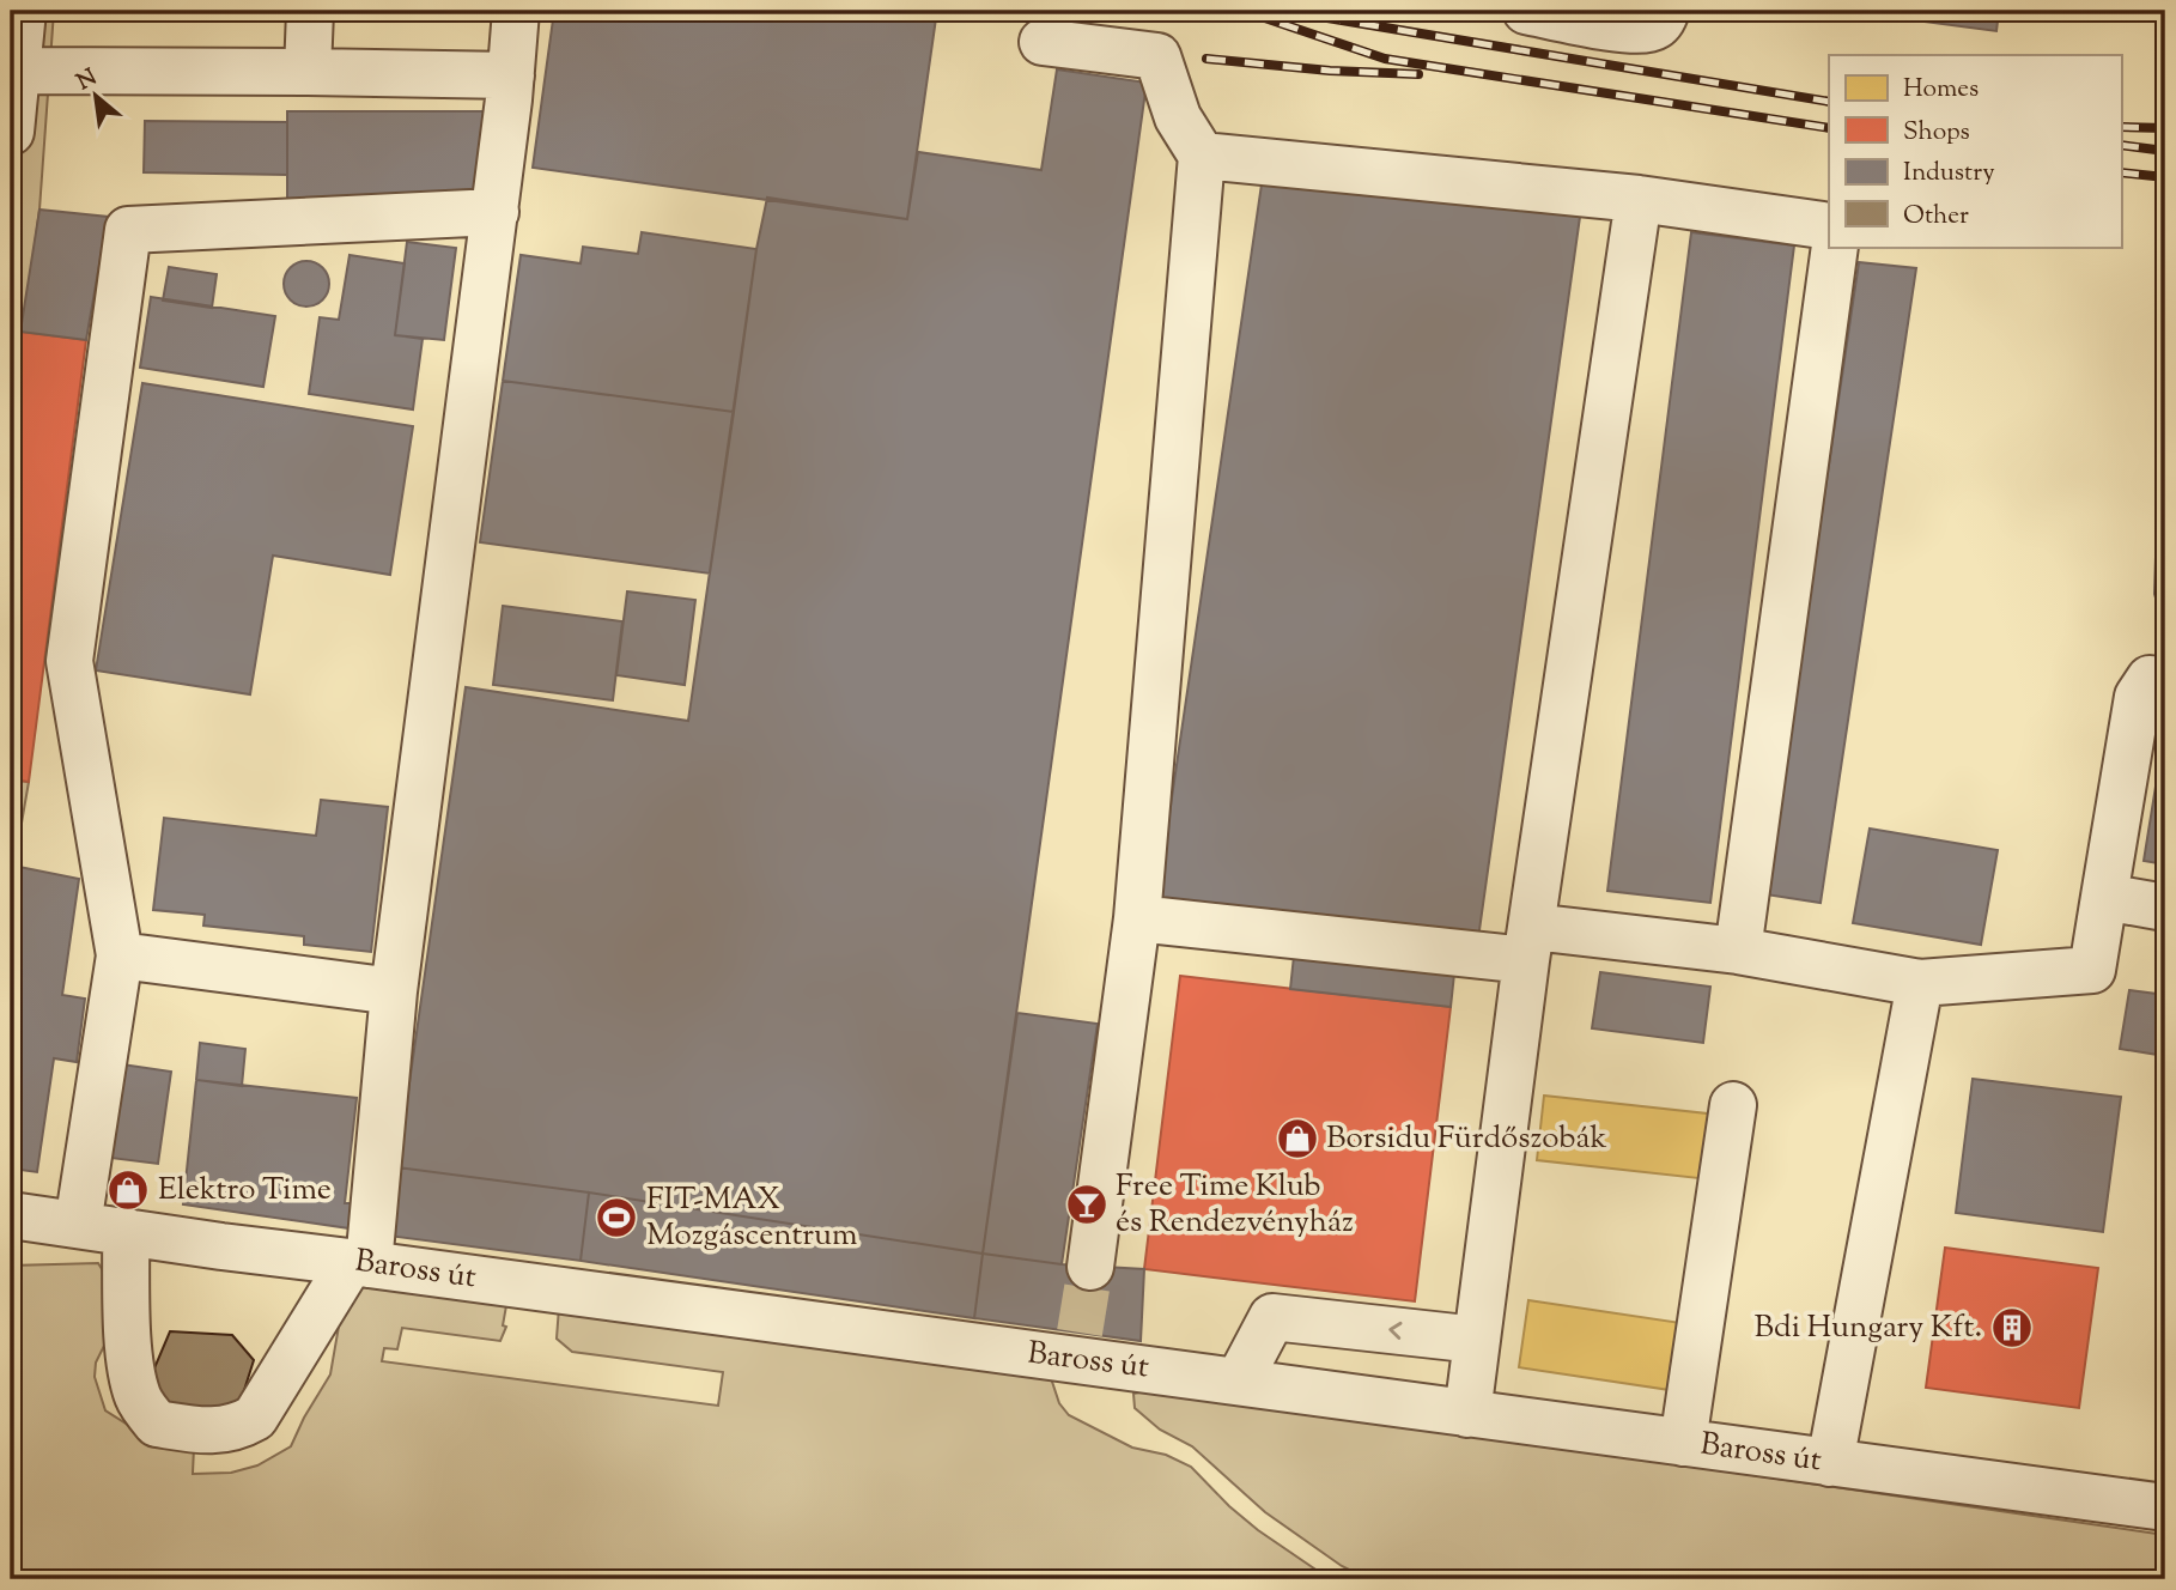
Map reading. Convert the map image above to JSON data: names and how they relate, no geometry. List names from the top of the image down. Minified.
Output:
{"streets":{"street":["Baross út"]},"places":{"shop":["Borsidu Fürdőszobák","Elektro Time"],"bar":["Free Time Klub és Rendezvényház"],"sports":["FIT-MAX Mozgáscentrum"],"building":["Bdi Hungary Kft."]},"legend":["Homes","Shops","Industry","Other"],"north":"top left"}
